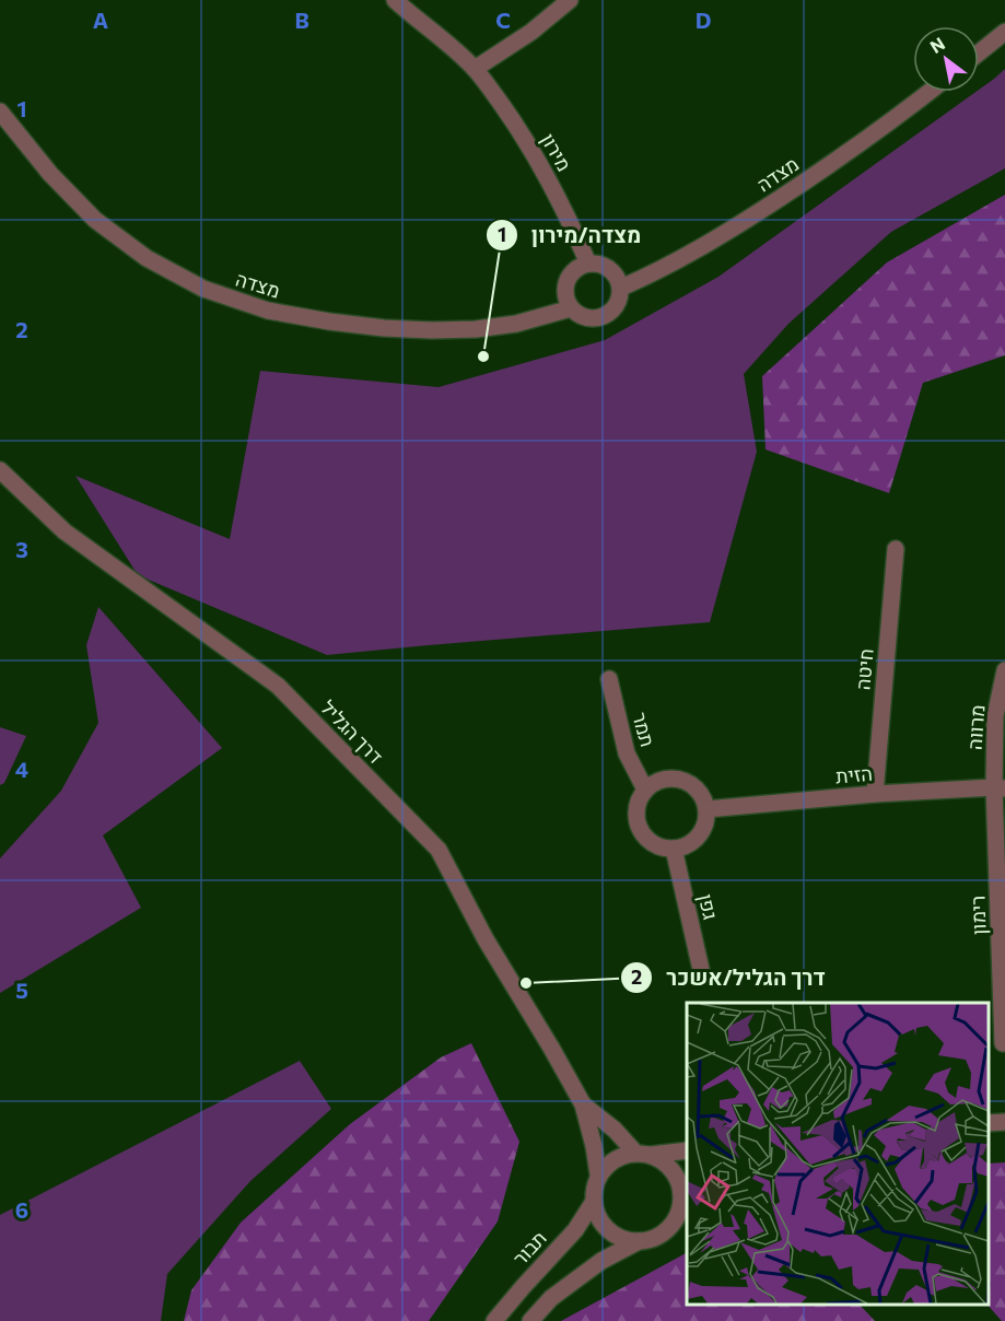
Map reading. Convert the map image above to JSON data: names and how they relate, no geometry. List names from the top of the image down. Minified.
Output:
{"streets":{"street":["מירון","מצדה","חיטה","מרווה","תמר","דרך הגליל","הזית","גפן","רימון","תבור"]},"crossings":[["מירון","מצדה"],["חיטה","הזית"],["מרווה","הזית"],["מרווה","רימון"],["תמר","הזית"],["תמר","גפן"],["דרך הגליל","תבור"],["הזית","גפן"],["הזית","רימון"]],"places":["מצדה/מירון","דרך הגליל/אשכר"],"north":"top left","grid":{"columns":["A","B","C","D"],"rows":["1","2","3","4","5","6"]}}
